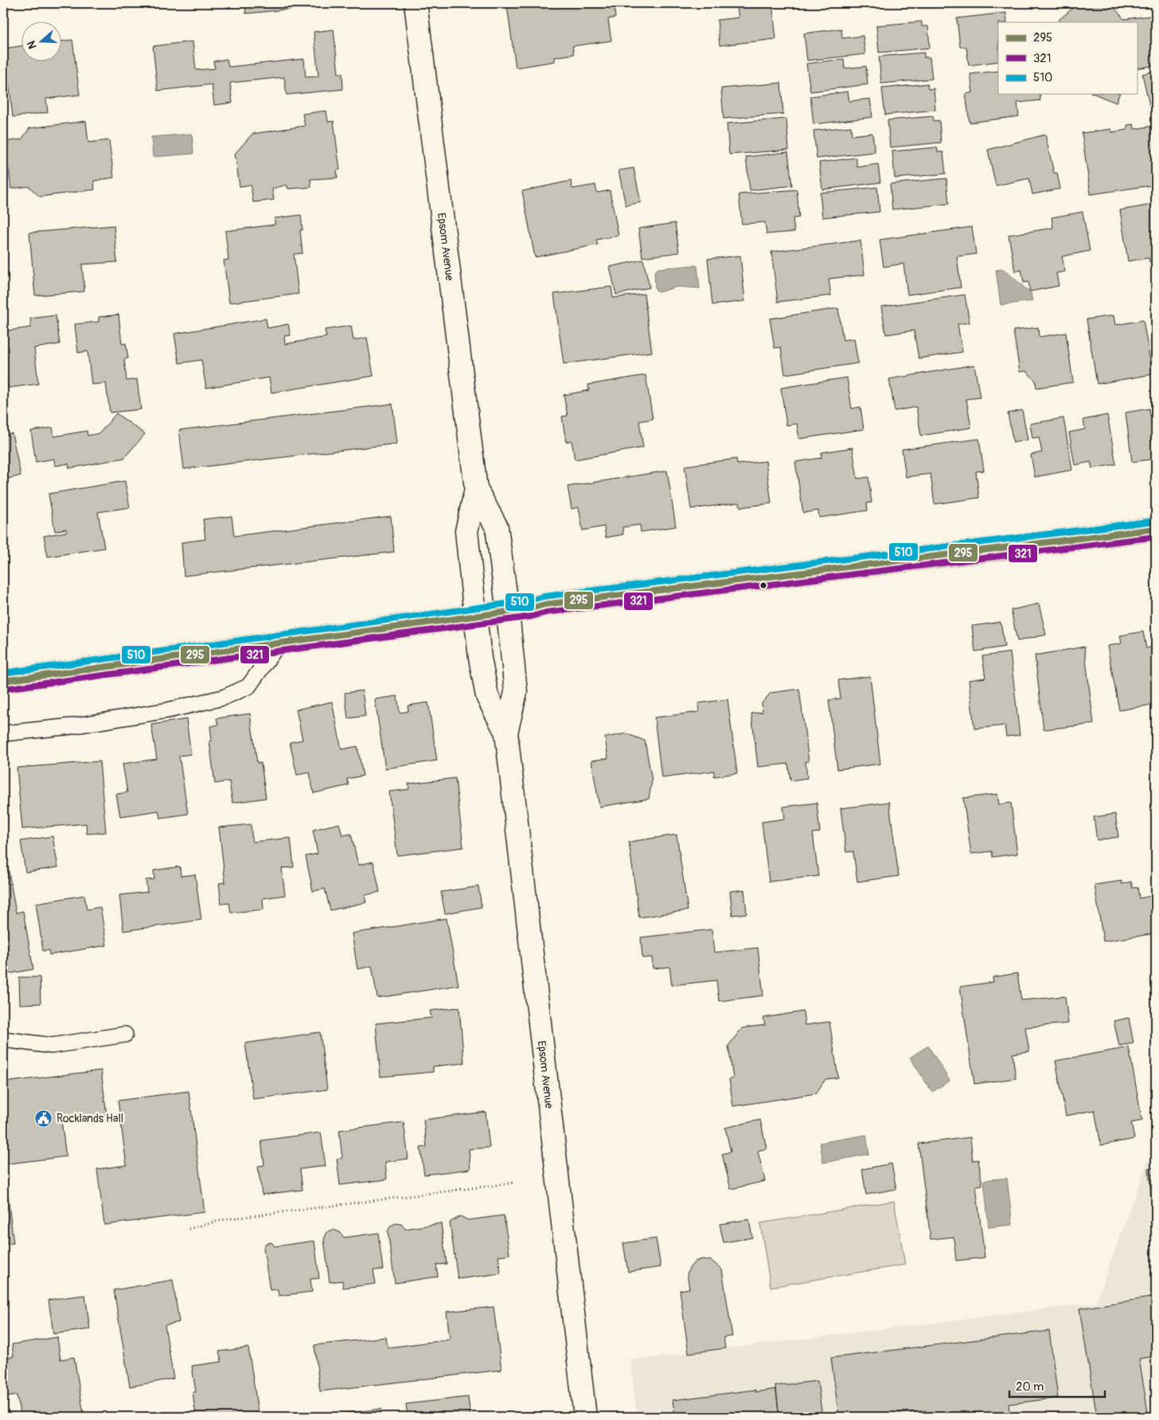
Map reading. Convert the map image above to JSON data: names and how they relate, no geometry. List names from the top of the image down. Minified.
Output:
{"streets":{"street":["Epsom Avenue"]},"places":{"public building":["Rocklands Hall"]},"lines":["transit line 510","transit line 295","transit line 321"],"legend":["295","321","510"],"scale_bar":"20 m","north":"left"}
